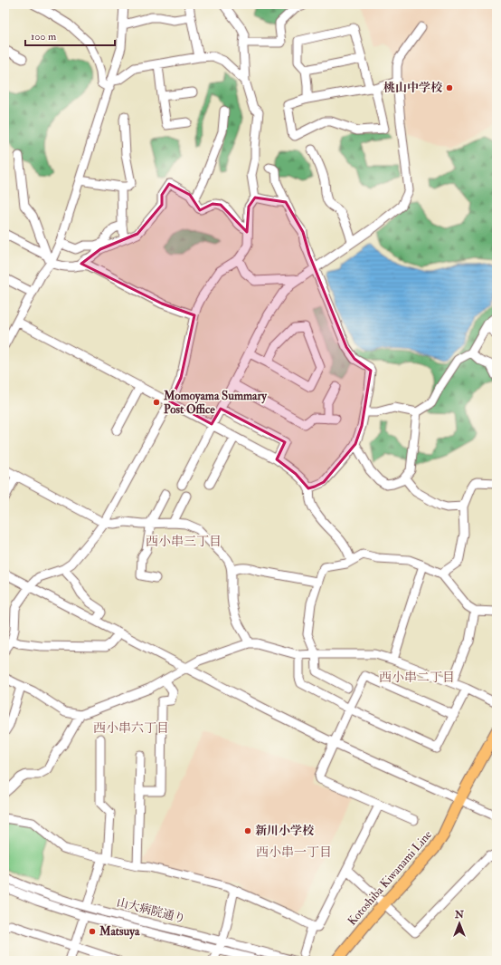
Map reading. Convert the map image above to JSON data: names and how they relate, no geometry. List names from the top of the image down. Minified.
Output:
{"streets":{"main road":["Kotoshiba Kiwanami Line"],"street":["山大病院通り"]},"districts":["西小串三丁目","西小串二丁目","西小串六丁目","西小串一丁目"],"places":["桃山中学校","Momoyama Summary Post Office","新川小学校","Matsuya"],"scale_bar":"100 m","north":"top"}
